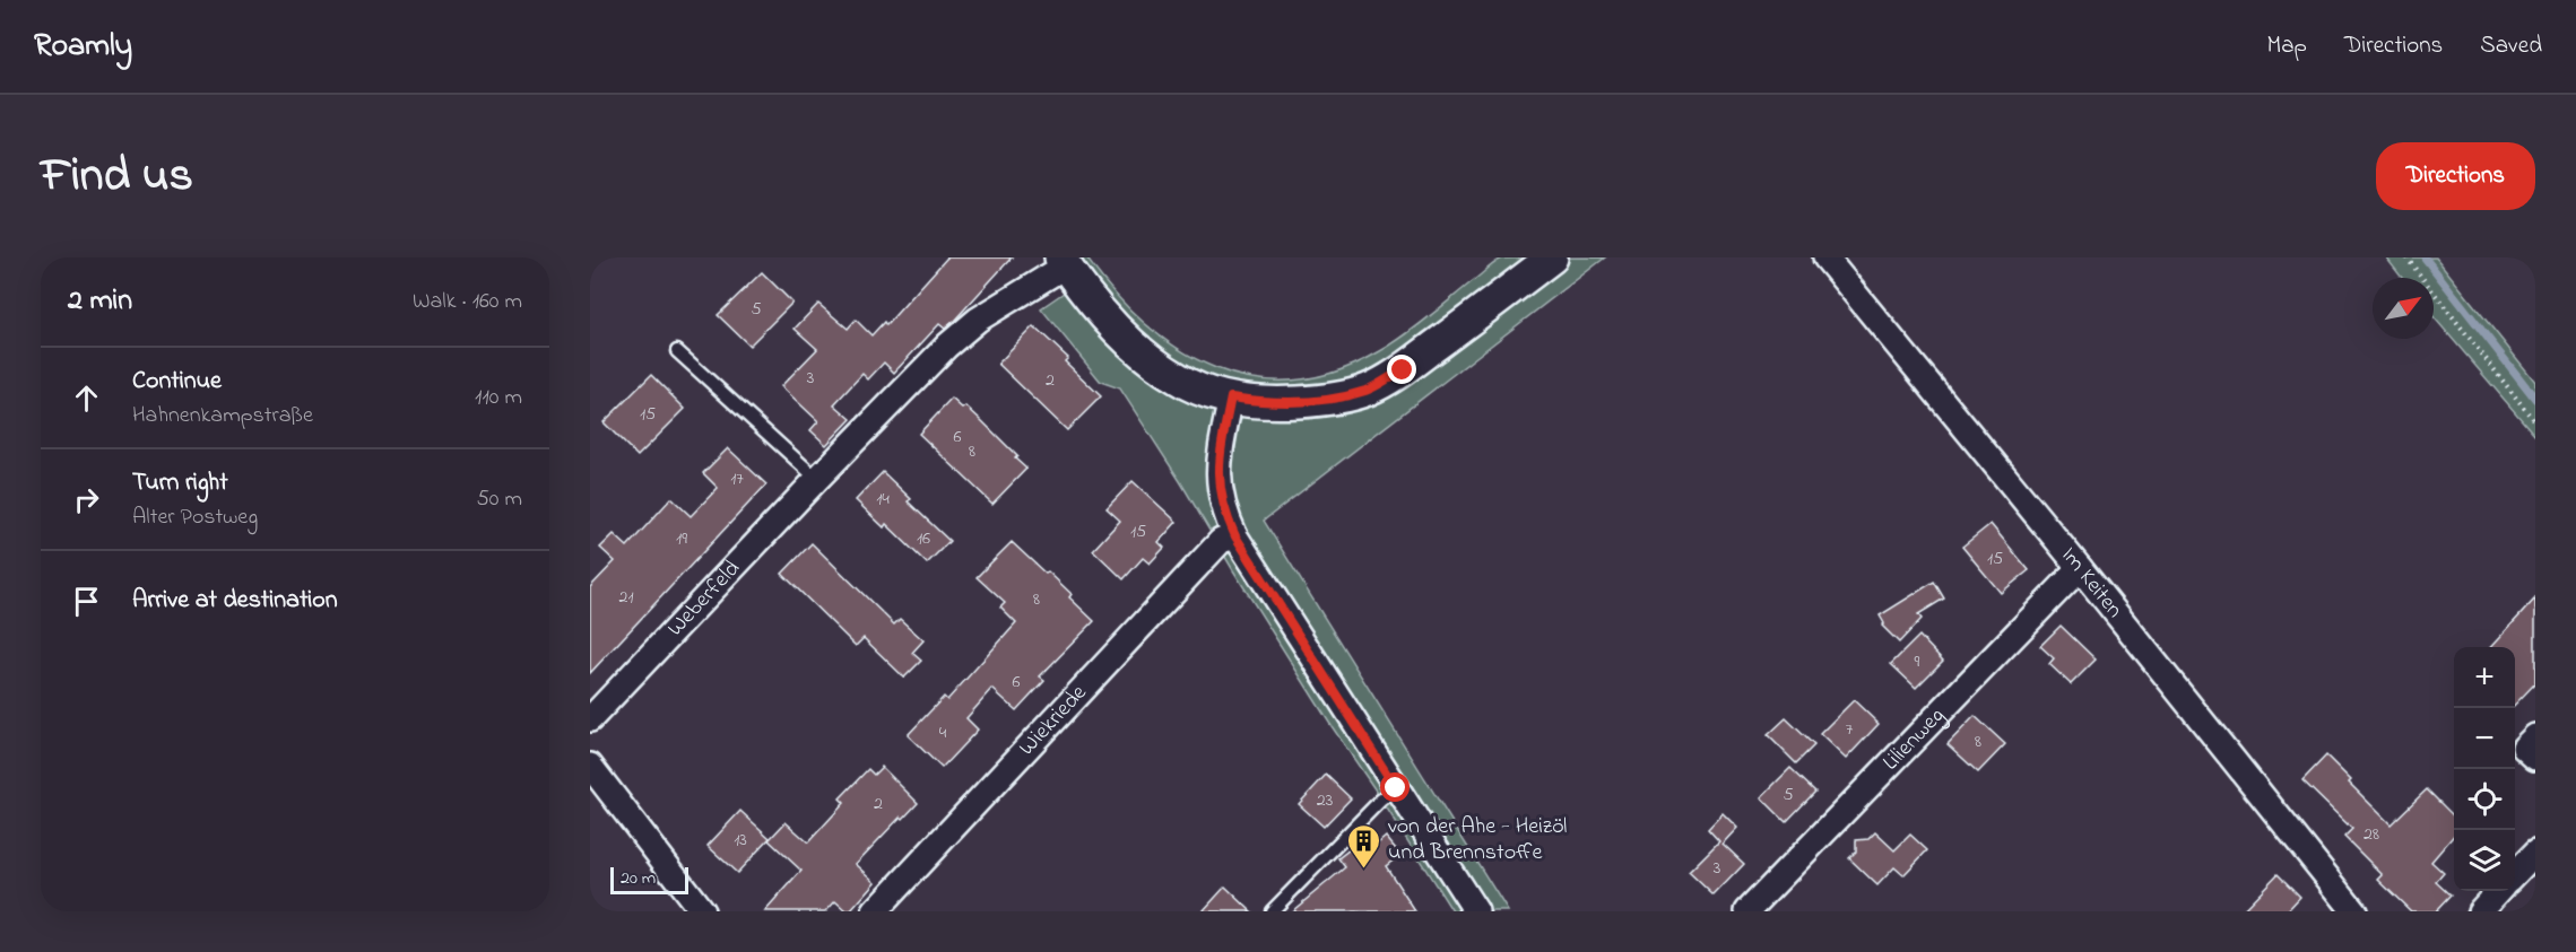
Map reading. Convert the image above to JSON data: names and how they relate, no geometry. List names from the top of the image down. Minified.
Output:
{"streets":{"street":["Im Keiten","Weberfeld","Wiekriede","Lilienweg"]},"crossings":[["Im Keiten","Lilienweg"]],"places":{"building":["von der Ahe - Heizöl und Brennstoffe"]},"house_numbers":["5","3","2","15","6","8","17","14","15","19","16","15","21","8","9","6","7","4","8","5","23","2","28","13","3"],"scale_bar":"20 m","north":"top right","page":{"header":"Roamly","nav":["Map","Directions","Saved"],"title":"Find us","buttons":"Directions","heading":["2 min","Walk · 160 m"],"list":[["Continue","Hahnenkampstraße","110 m"],["Turn right","Alter Postweg","50 m"],"Arrive at destination"],"map_buttons":["+","−"],"scale":"20 m"}}
